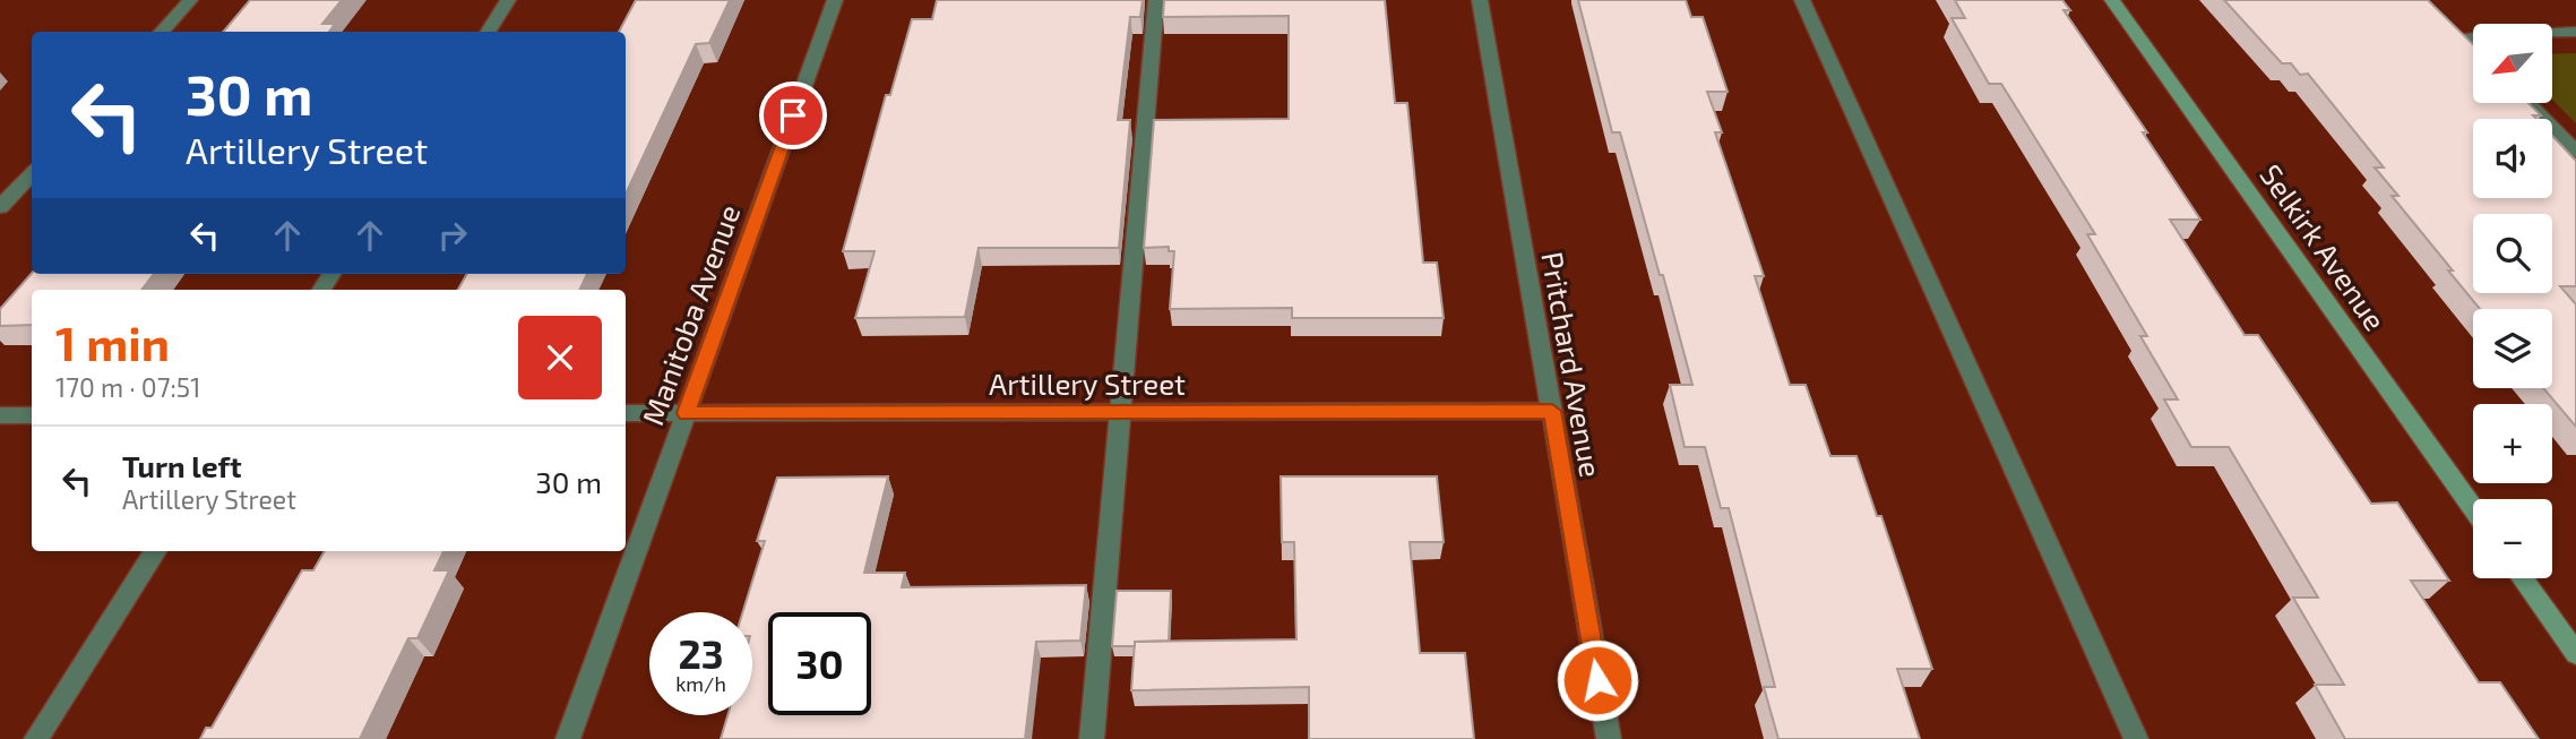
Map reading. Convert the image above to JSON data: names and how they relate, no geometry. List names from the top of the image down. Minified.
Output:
{"streets":{"main road":["Selkirk Avenue"],"street":["Manitoba Avenue","Pritchard Avenue","Artillery Street"]},"crossings":[["Manitoba Avenue","Artillery Street"],["Pritchard Avenue","Artillery Street"]],"north":"bottom left","page":{"map_buttons":["+","−"],"turn":["30 m","Artillery Street"],"heading":["1 min","170 m · 07:51"],"list":[{"name":"Turn left","note":"Artillery Street","value":"30 m"}],"speed":"23 km/h","limit":"30"}}
